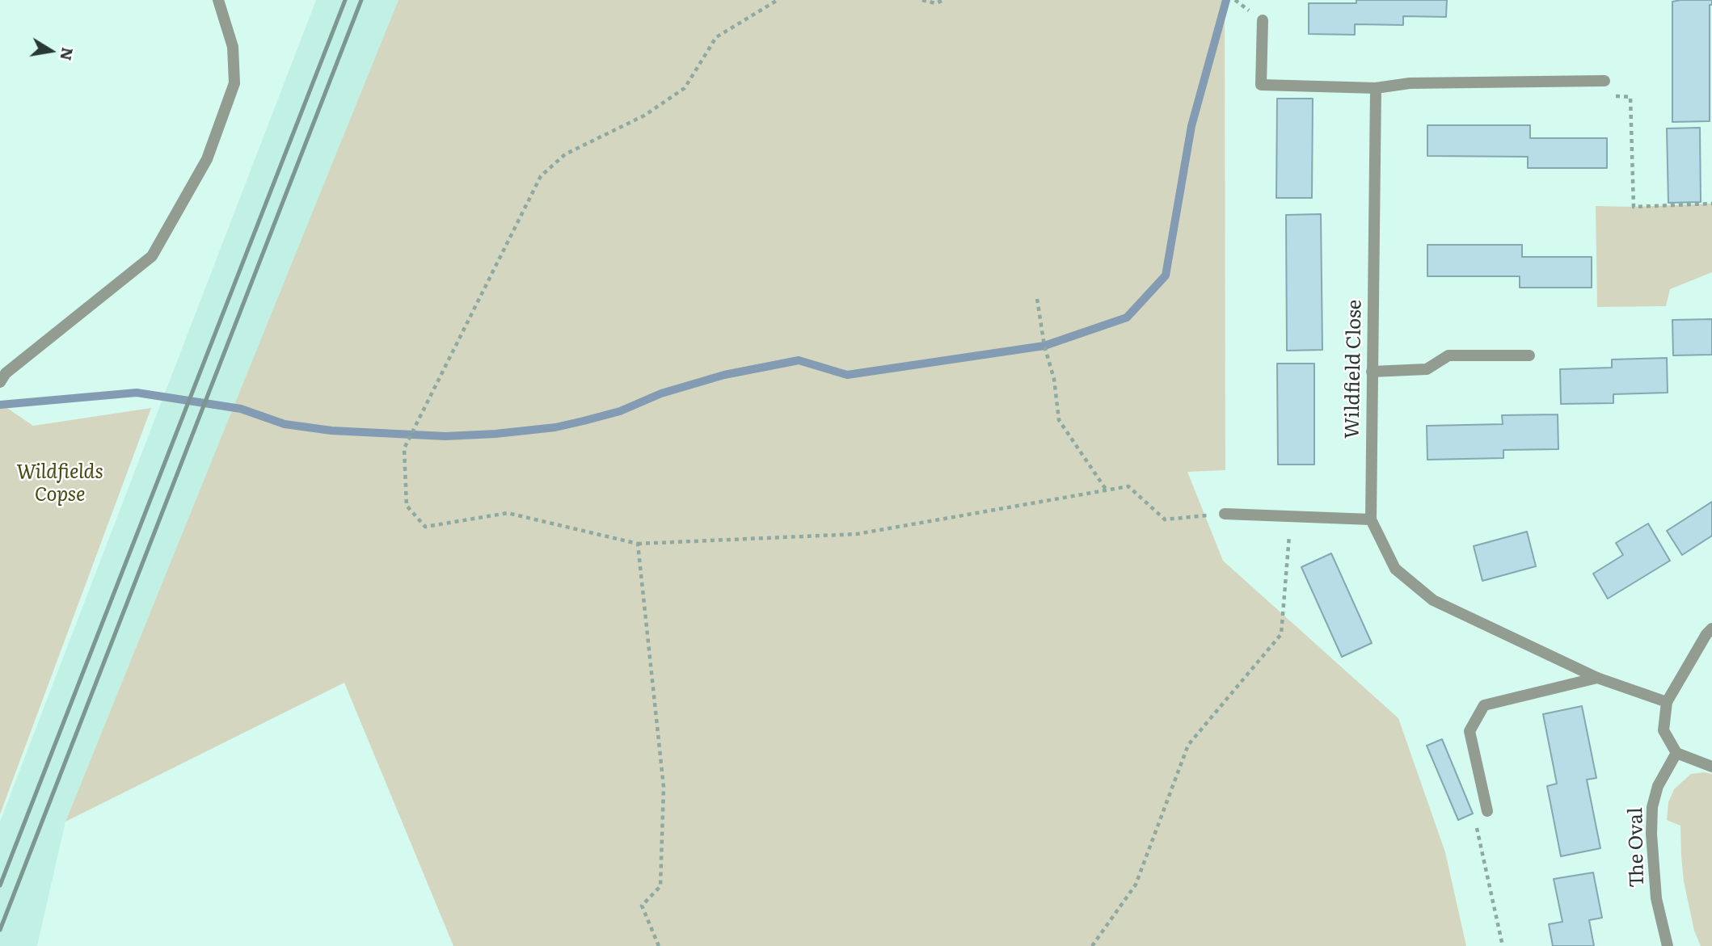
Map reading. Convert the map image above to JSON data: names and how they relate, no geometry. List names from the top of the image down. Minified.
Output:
{"streets":{"street":["Wildfield Close","The Oval"]},"parks":["Wildfields Copse"],"north":"right"}
